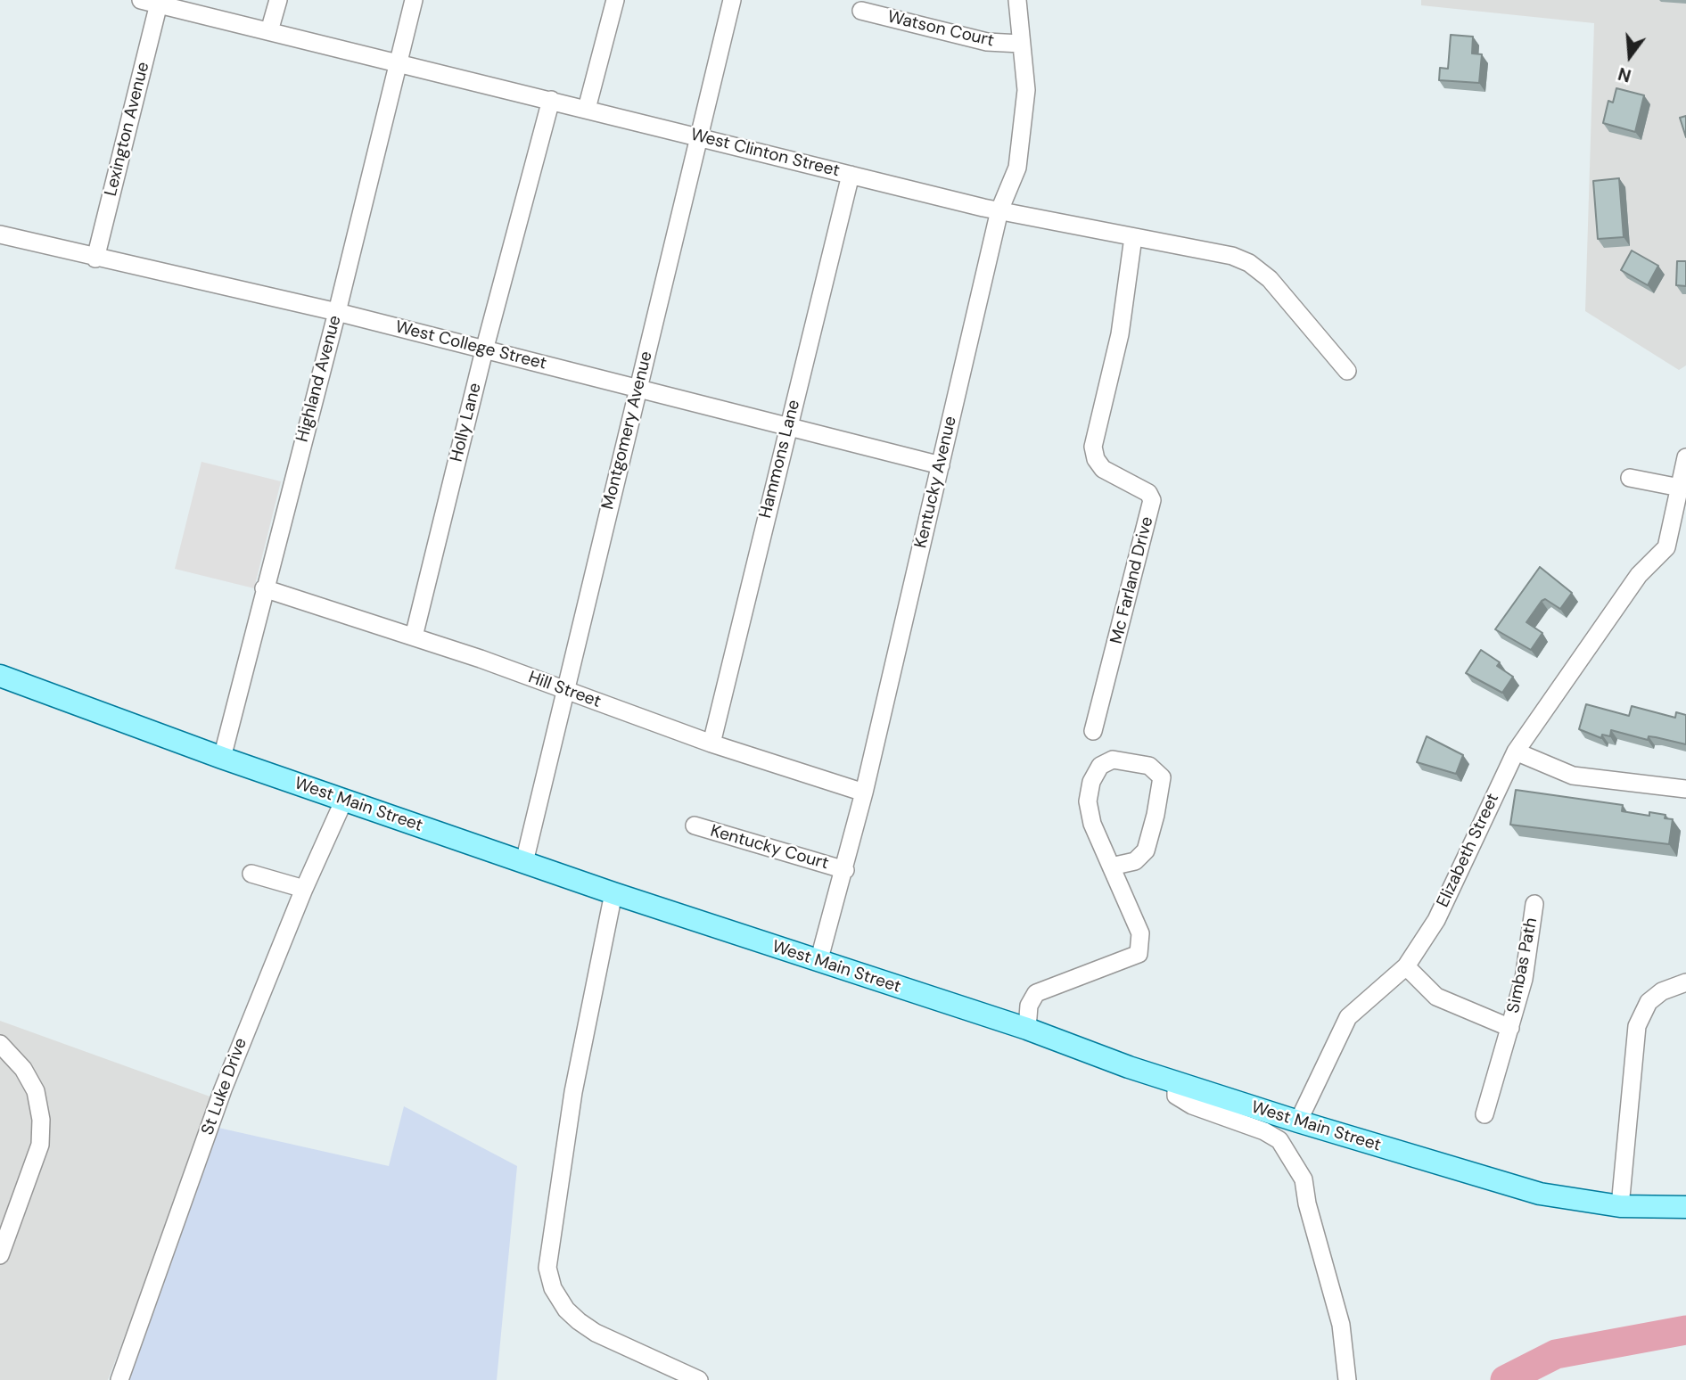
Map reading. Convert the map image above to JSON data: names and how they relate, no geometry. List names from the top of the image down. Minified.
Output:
{"streets":{"main road":["West Main Street"],"street":["Watson Court","Lexington Avenue","West Clinton Street","West College Street","Highland Avenue","Holly Lane","Montgomery Avenue","Hammons Lane","Kentucky Avenue","Mc Farland Drive","Hill Street","Kentucky Court","Elizabeth Street","Simbas Path","St Luke Drive"]},"crossings":[["Watson Court","Kentucky Avenue"],["Lexington Avenue","West Clinton Street"],["Lexington Avenue","West College Street"],["West Clinton Street","Highland Avenue"],["West Clinton Street","Holly Lane"],["West Clinton Street","Montgomery Avenue"],["West Clinton Street","Hammons Lane"],["West Clinton Street","Kentucky Avenue"],["West Clinton Street","Mc Farland Drive"],["West College Street","Highland Avenue"],["West College Street","Holly Lane"],["West College Street","Montgomery Avenue"],["West College Street","Hammons Lane"],["West College Street","Kentucky Avenue"],["Highland Avenue","Hill Street"],["Highland Avenue","West Main Street"],["Holly Lane","Hill Street"],["Montgomery Avenue","Hill Street"],["Montgomery Avenue","West Main Street"],["Hammons Lane","Hill Street"],["Kentucky Avenue","Hill Street"],["Kentucky Avenue","West Main Street"],["Kentucky Avenue","Kentucky Court"],["West Main Street","Elizabeth Street"],["West Main Street","St Luke Drive"],["Elizabeth Street","Simbas Path"]],"north":"bottom"}
